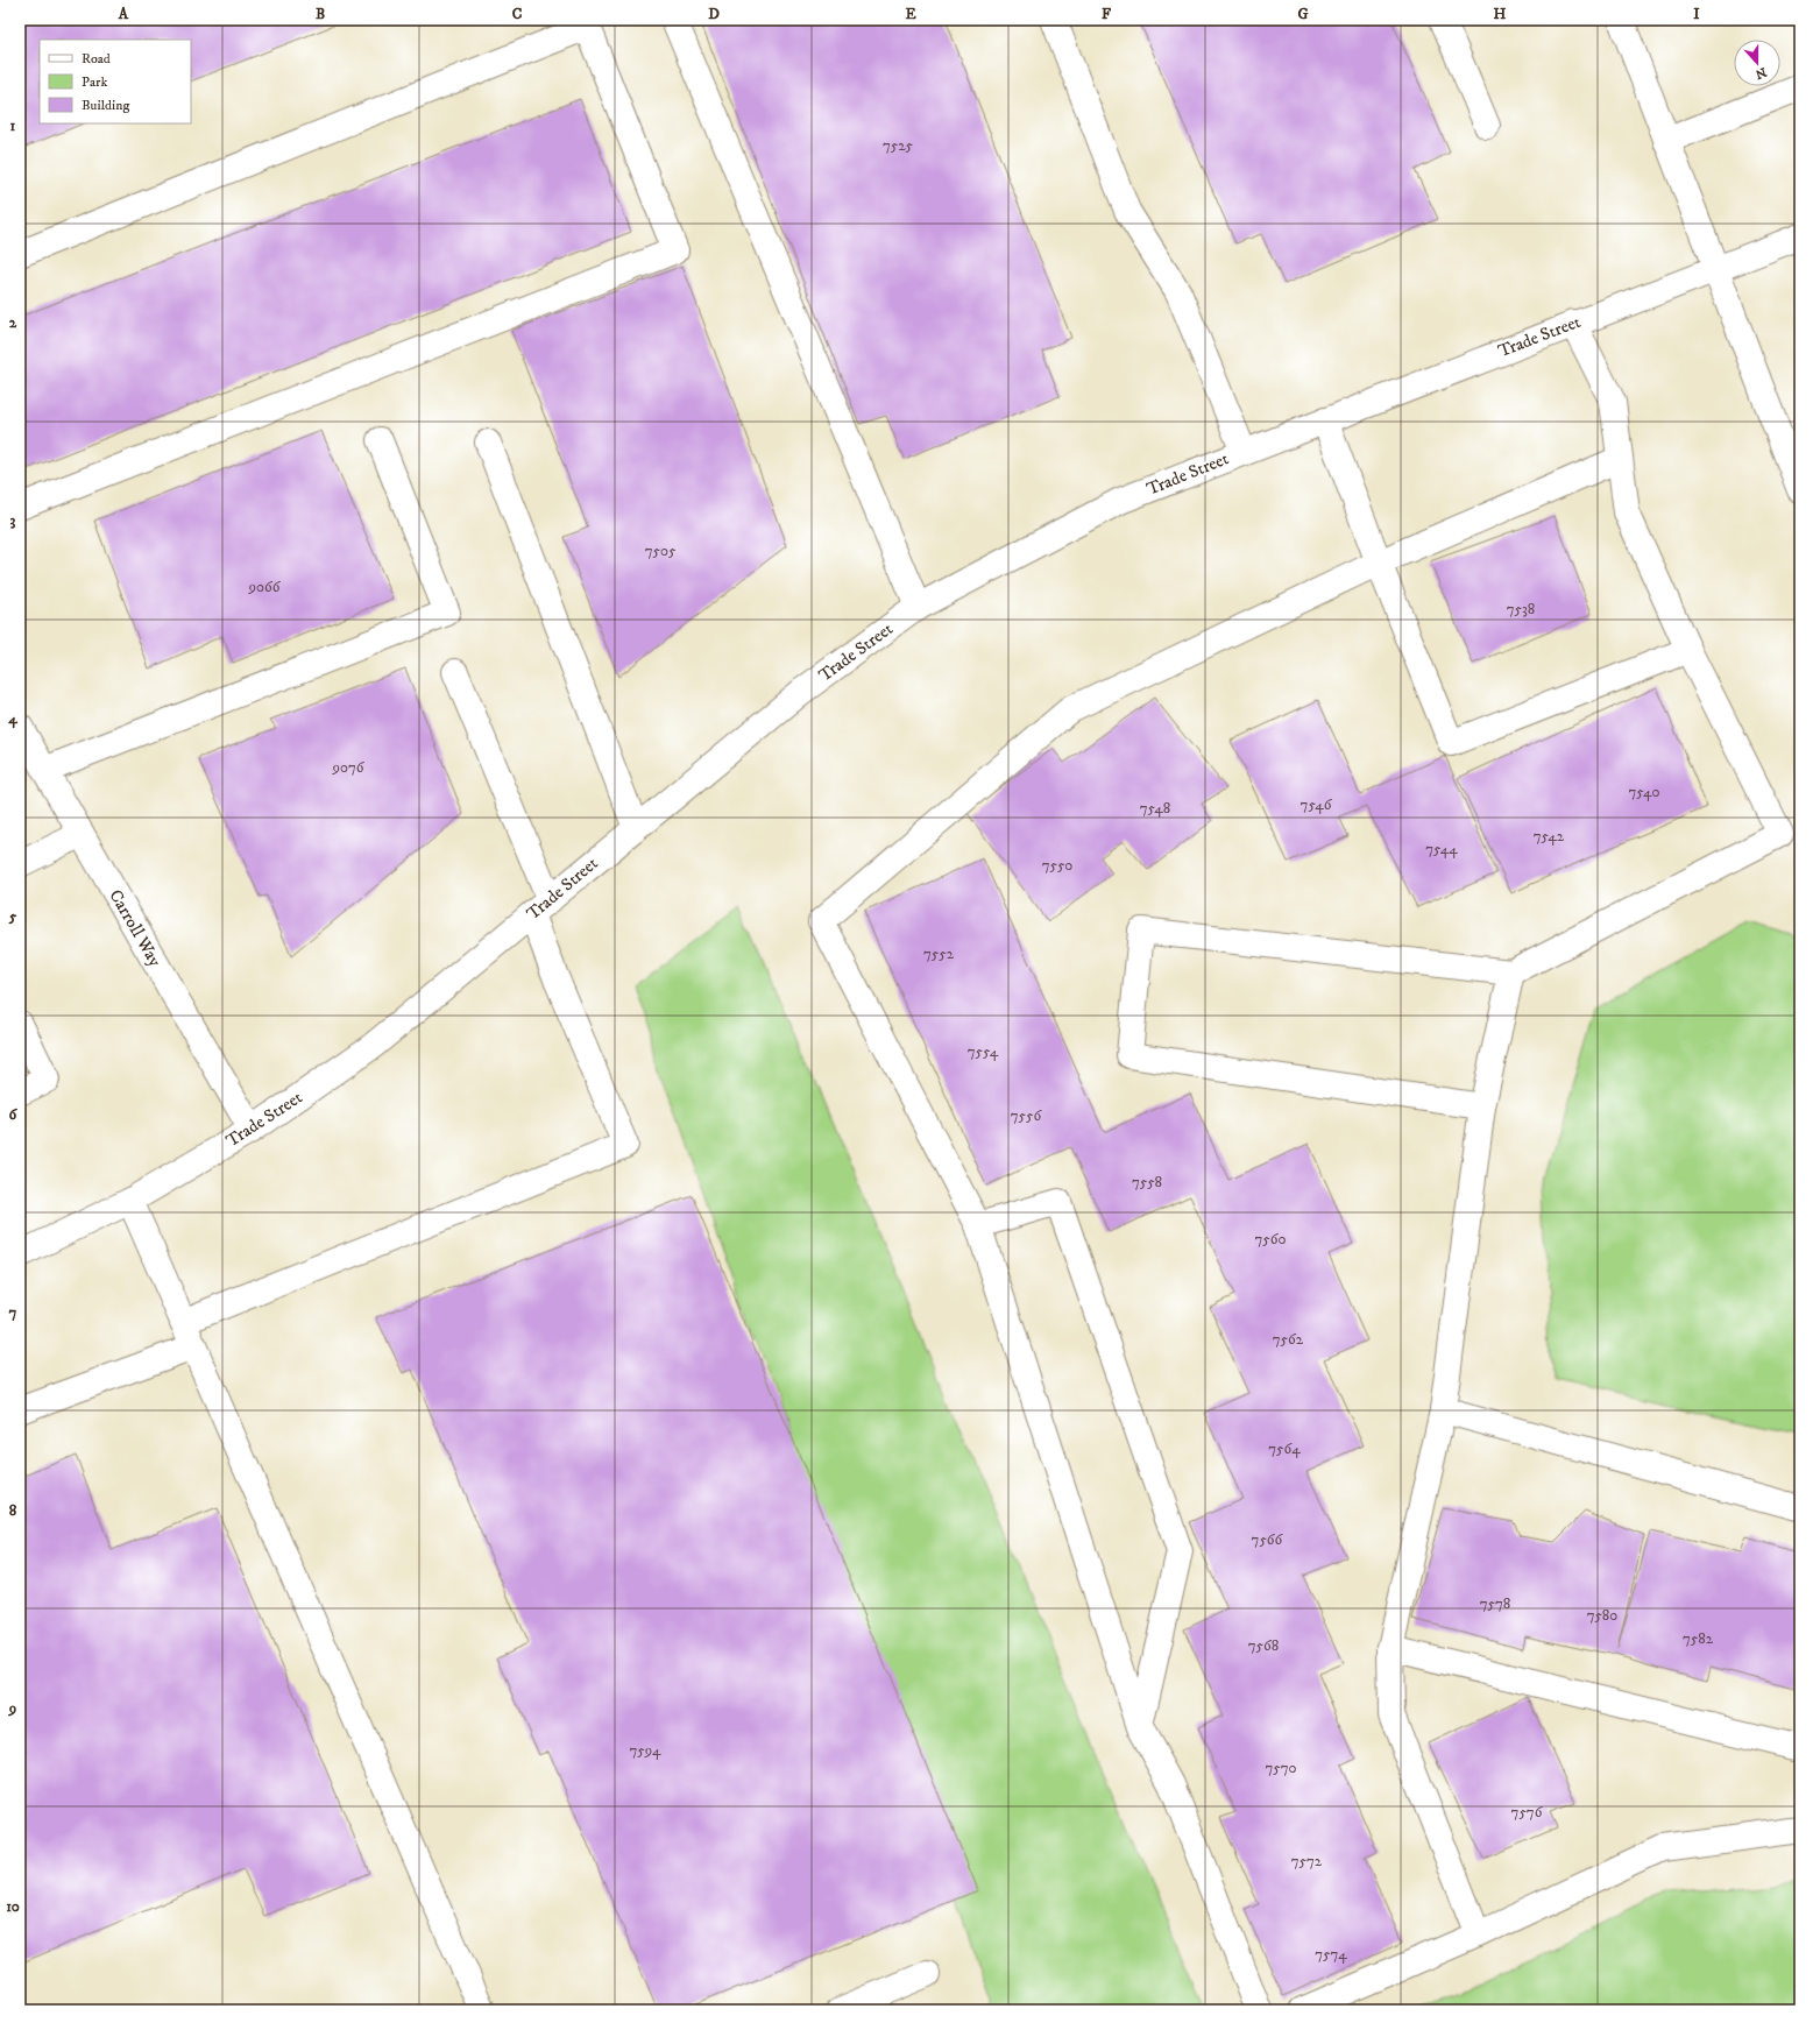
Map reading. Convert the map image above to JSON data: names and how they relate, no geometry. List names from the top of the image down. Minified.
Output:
{"streets":{"street":["Trade Street","Carroll Way"]},"crossings":[["Trade Street","Carroll Way"]],"house_numbers":["7525","7505","9066","7538","9076","7540","7546","7548","7542","7544","7550","7552","7554","7556","7558","7560","7562","7564","7566","7578","7580","7582","7568","7594","7570","7576","7572","7574"],"legend":["Road","Park","Building"],"north":"bottom","grid":{"columns":["A","B","C","D","E","F","G","H","I"],"rows":["1","2","3","4","5","6","7","8","9","10"]}}
